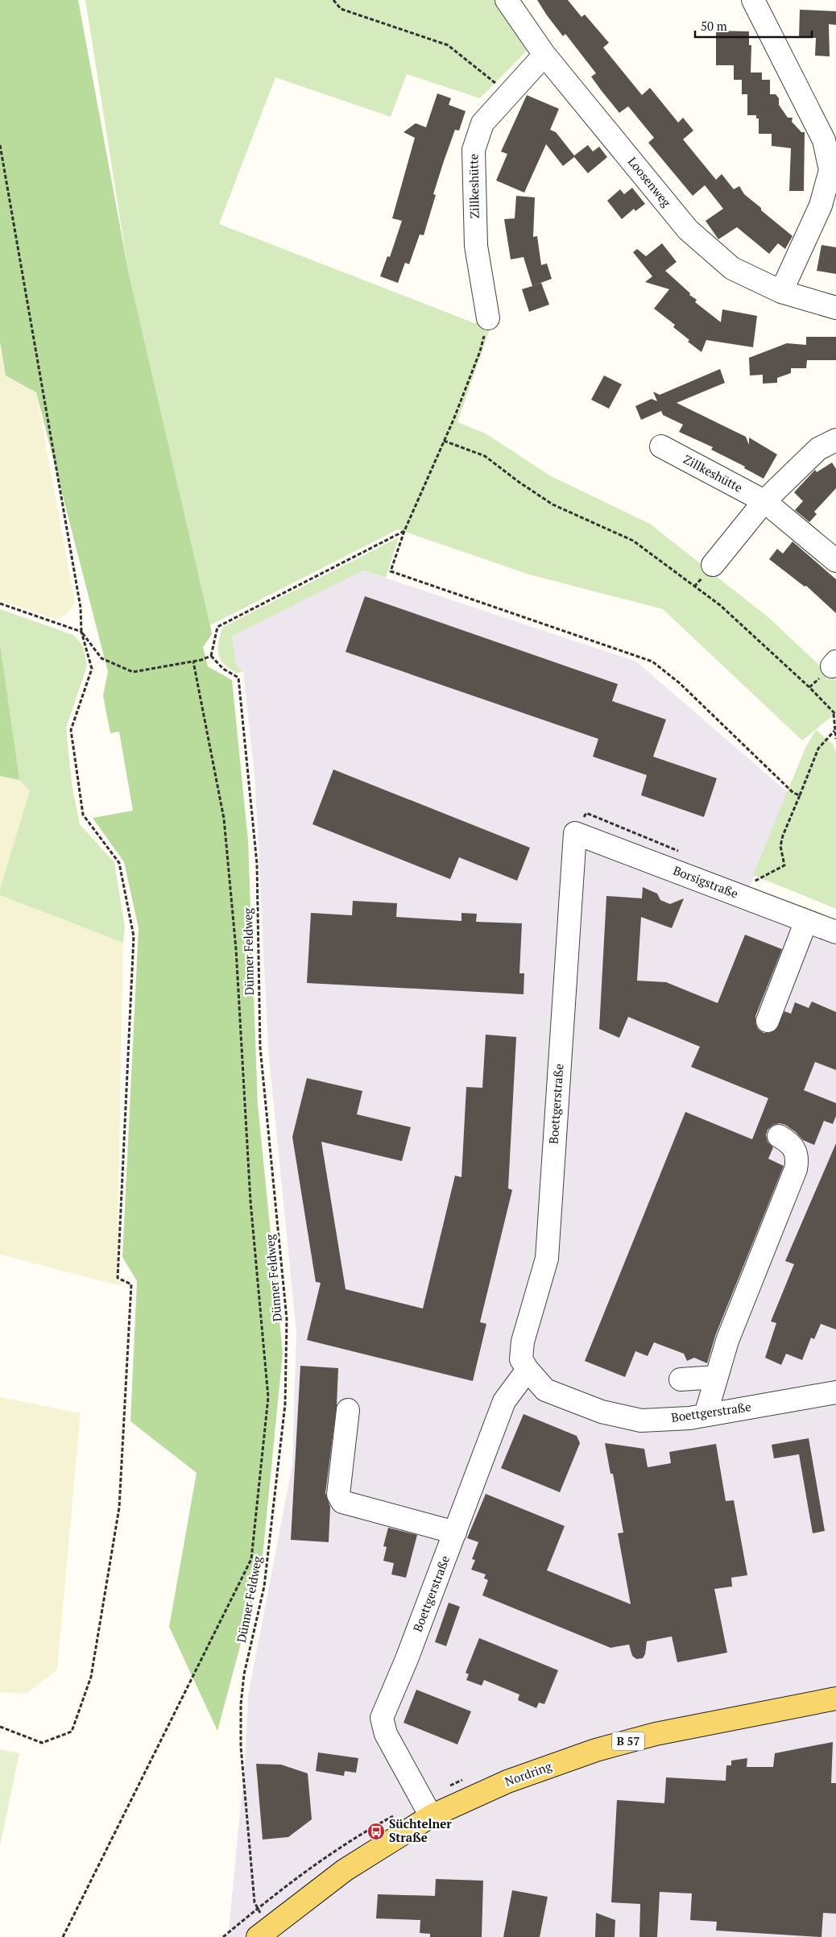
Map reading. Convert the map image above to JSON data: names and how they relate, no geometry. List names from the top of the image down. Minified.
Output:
{"streets":{"main road":["B 57","Nordring"],"street":["Loosenweg","Zillkeshütte","Borsigstraße","Boettgerstraße"],"path":["Dünner Feldweg"]},"crossings":[["Loosenweg","Zillkeshütte"],["Borsigstraße","Boettgerstraße"],["Boettgerstraße","Nordring"]],"places":{"bus stop":["Süchtelner Straße"]},"scale_bar":"50 m"}
